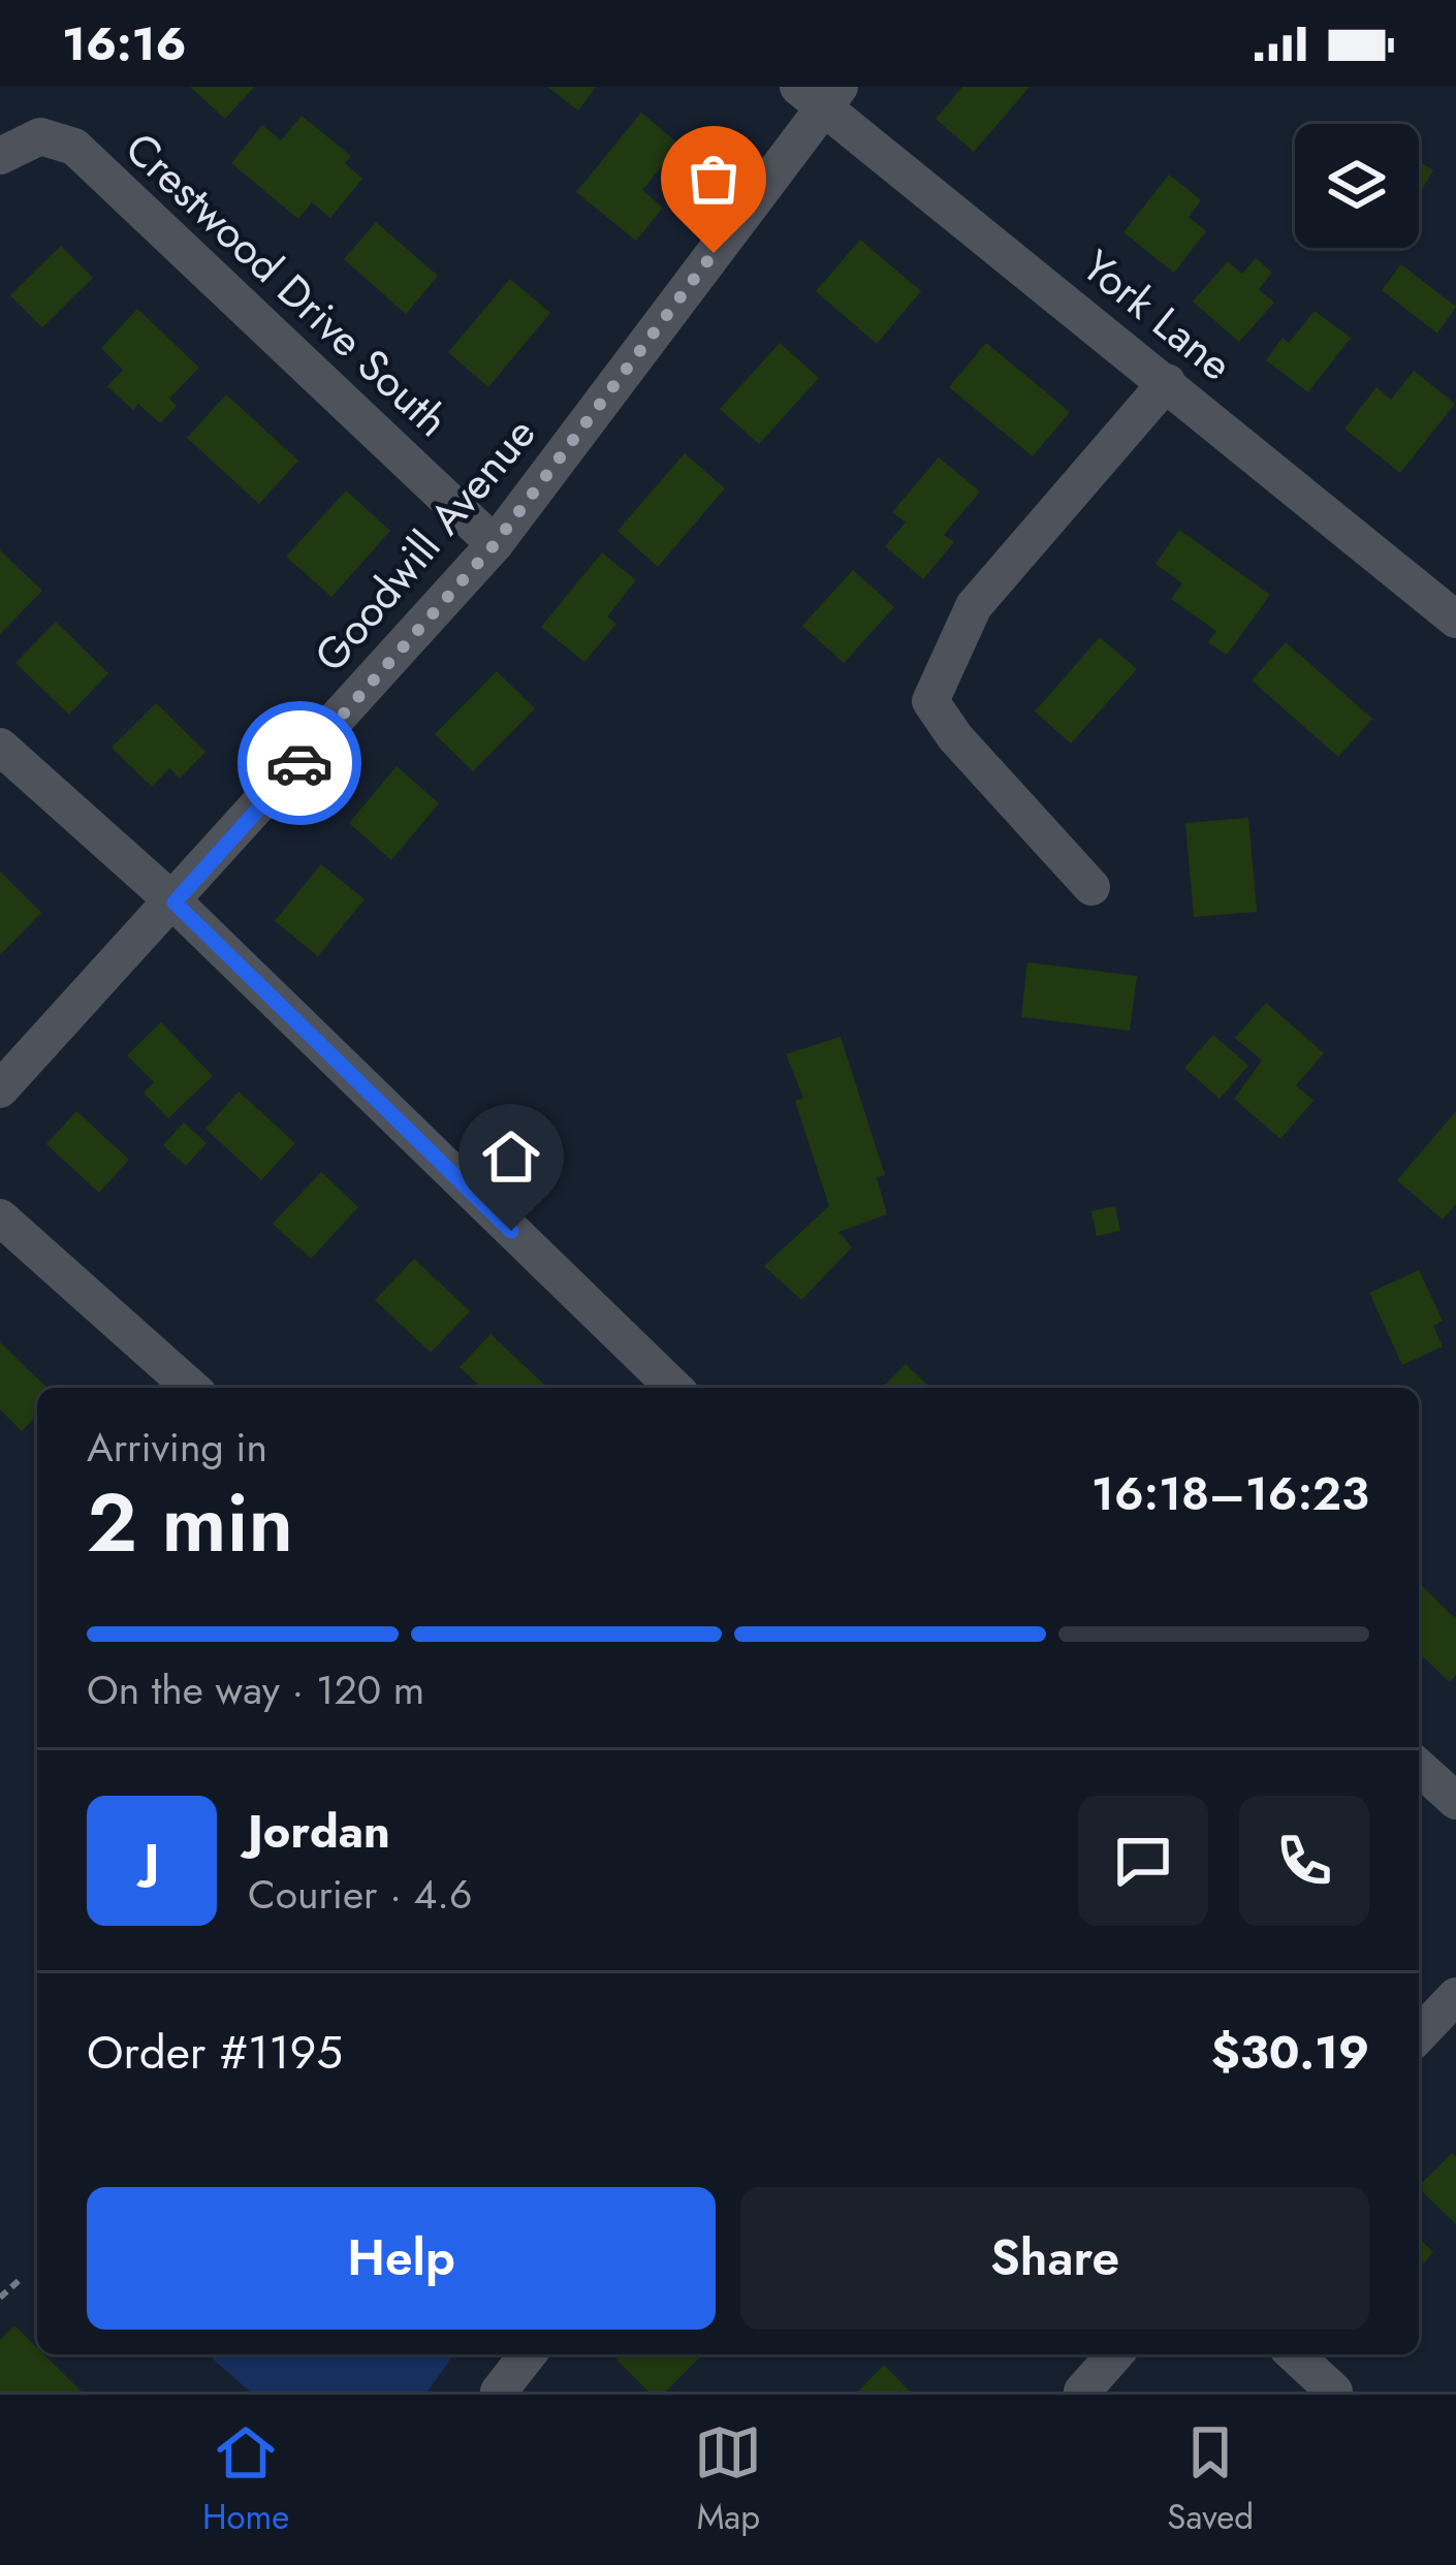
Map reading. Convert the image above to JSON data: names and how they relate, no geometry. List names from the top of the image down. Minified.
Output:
{"streets":{"street":["Crestwood Drive South","York Lane","Goodwill Avenue"]},"crossings":[["Crestwood Drive South","Goodwill Avenue"],["York Lane","Goodwill Avenue"]],"page":{"status":"16:16","heading":["2 min","Arriving in","16:18–16:23"],"panel":["Jordan","Courier · 4.6","Order #1195","$30.19"],"bar":"On the way · 120 m","round":"J","buttons":["Help","Share"],"tabs":["Home","Map","Saved"]}}
